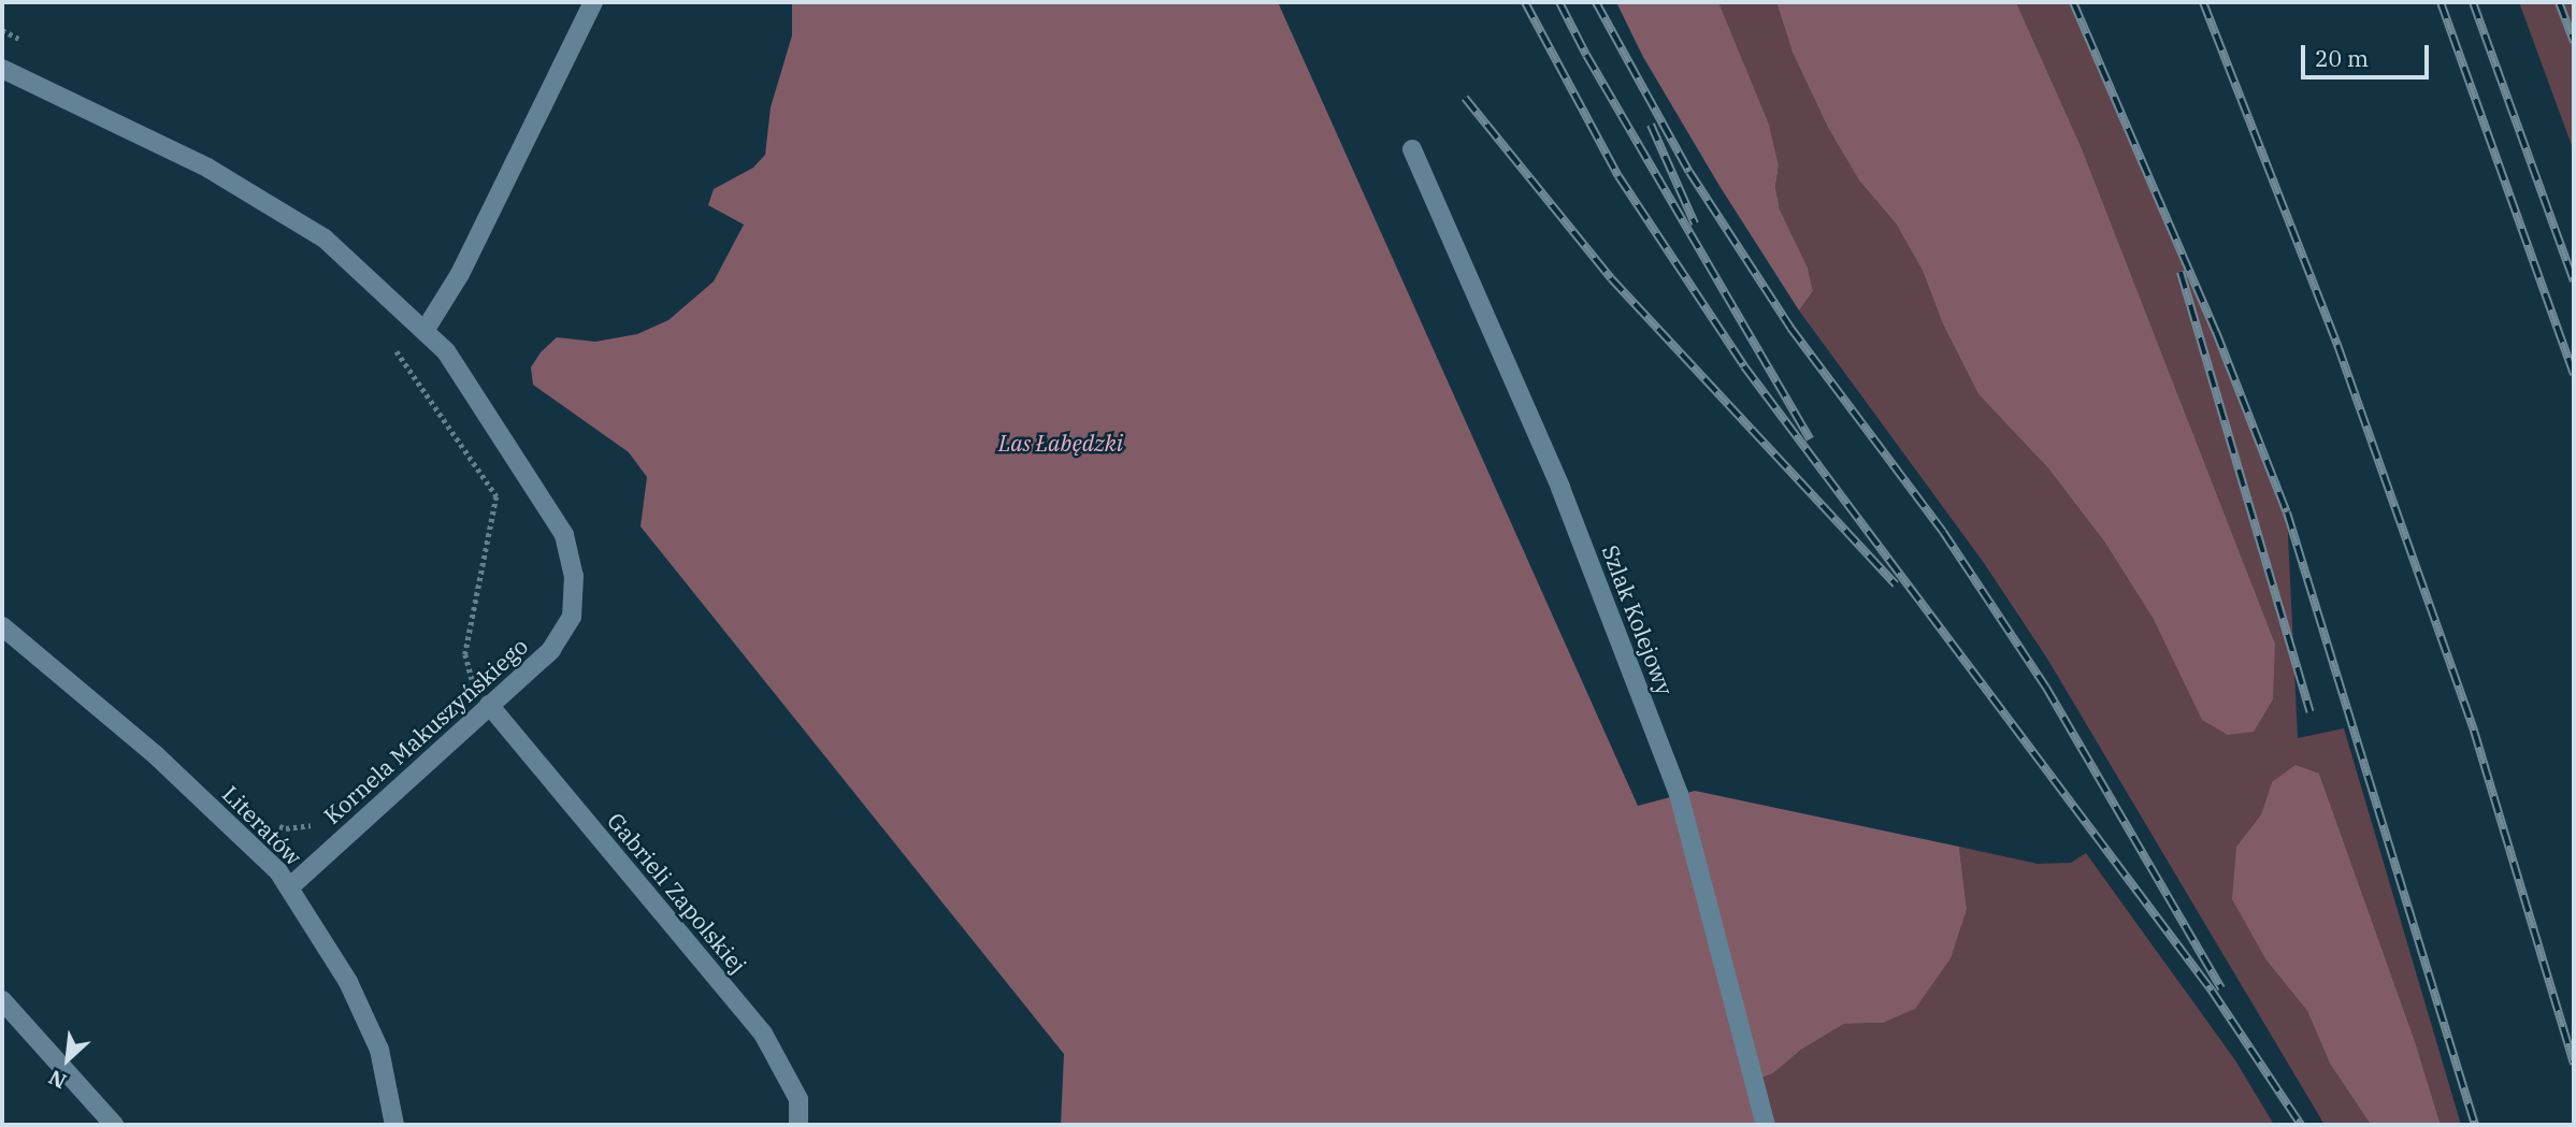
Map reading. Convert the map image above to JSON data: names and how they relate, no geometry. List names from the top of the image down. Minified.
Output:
{"streets":{"street":["Szlak Kolejowy","Kornela Makuszyńskiego","Literatów","Gabrieli Zapolskiej"]},"crossings":[["Kornela Makuszyńskiego","Literatów"],["Kornela Makuszyńskiego","Gabrieli Zapolskiej"]],"parks":["Las Łabędzki"],"scale_bar":"20 m","north":"bottom left"}
